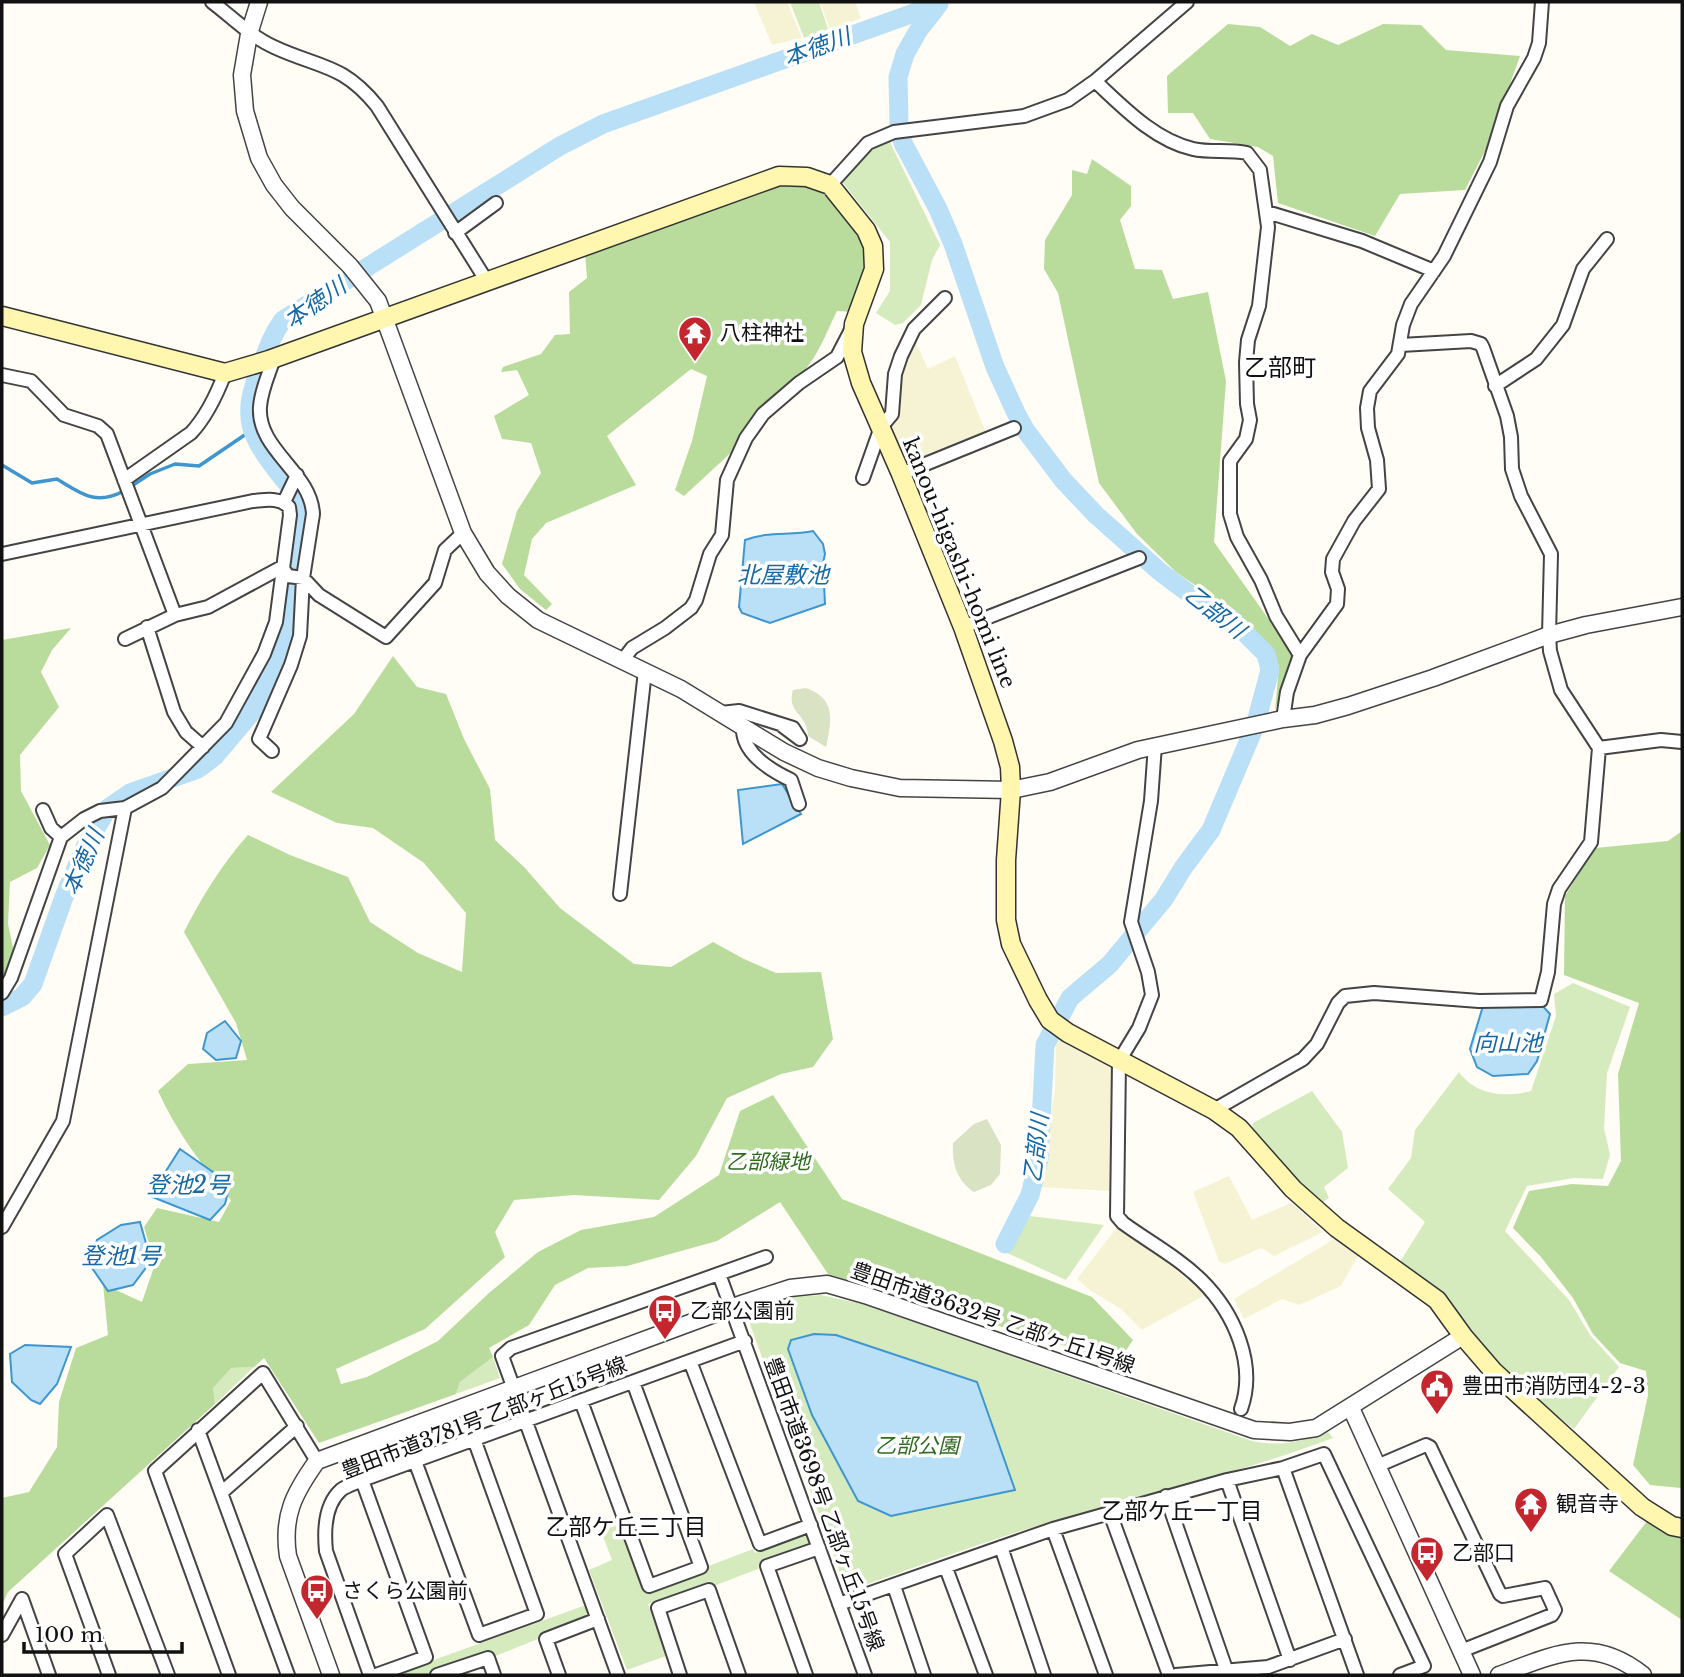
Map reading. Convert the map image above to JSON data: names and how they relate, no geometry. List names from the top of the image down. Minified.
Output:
{"streets":{"main road":["kanou-higashi-homi line"],"street":["豊田市道3632号 乙部ヶ丘1号線","豊田市道3781号 乙部ヶ丘15号線","豊田市道3698号 乙部ヶ丘15号線"]},"crossings":[["kanou-higashi-homi line","豊田市道3632号 乙部ヶ丘1号線"],["豊田市道3632号 乙部ヶ丘1号線","豊田市道3698号 乙部ヶ丘15号線"],["豊田市道3781号 乙部ヶ丘15号線","豊田市道3698号 乙部ヶ丘15号線"]],"districts":["乙部町","乙部ケ丘一丁目","乙部ケ丘三丁目"],"water":["本徳川","北屋敷池","乙部川","向山池","登池2号","登池1号"],"parks":["乙部緑地","乙部公園"],"places":{"temple":["八柱神社","観音寺"],"bus stop":["乙部公園前","乙部口","さくら公園前"],"public building":["豊田市消防団4-2-3"]},"scale_bar":"100 m"}
